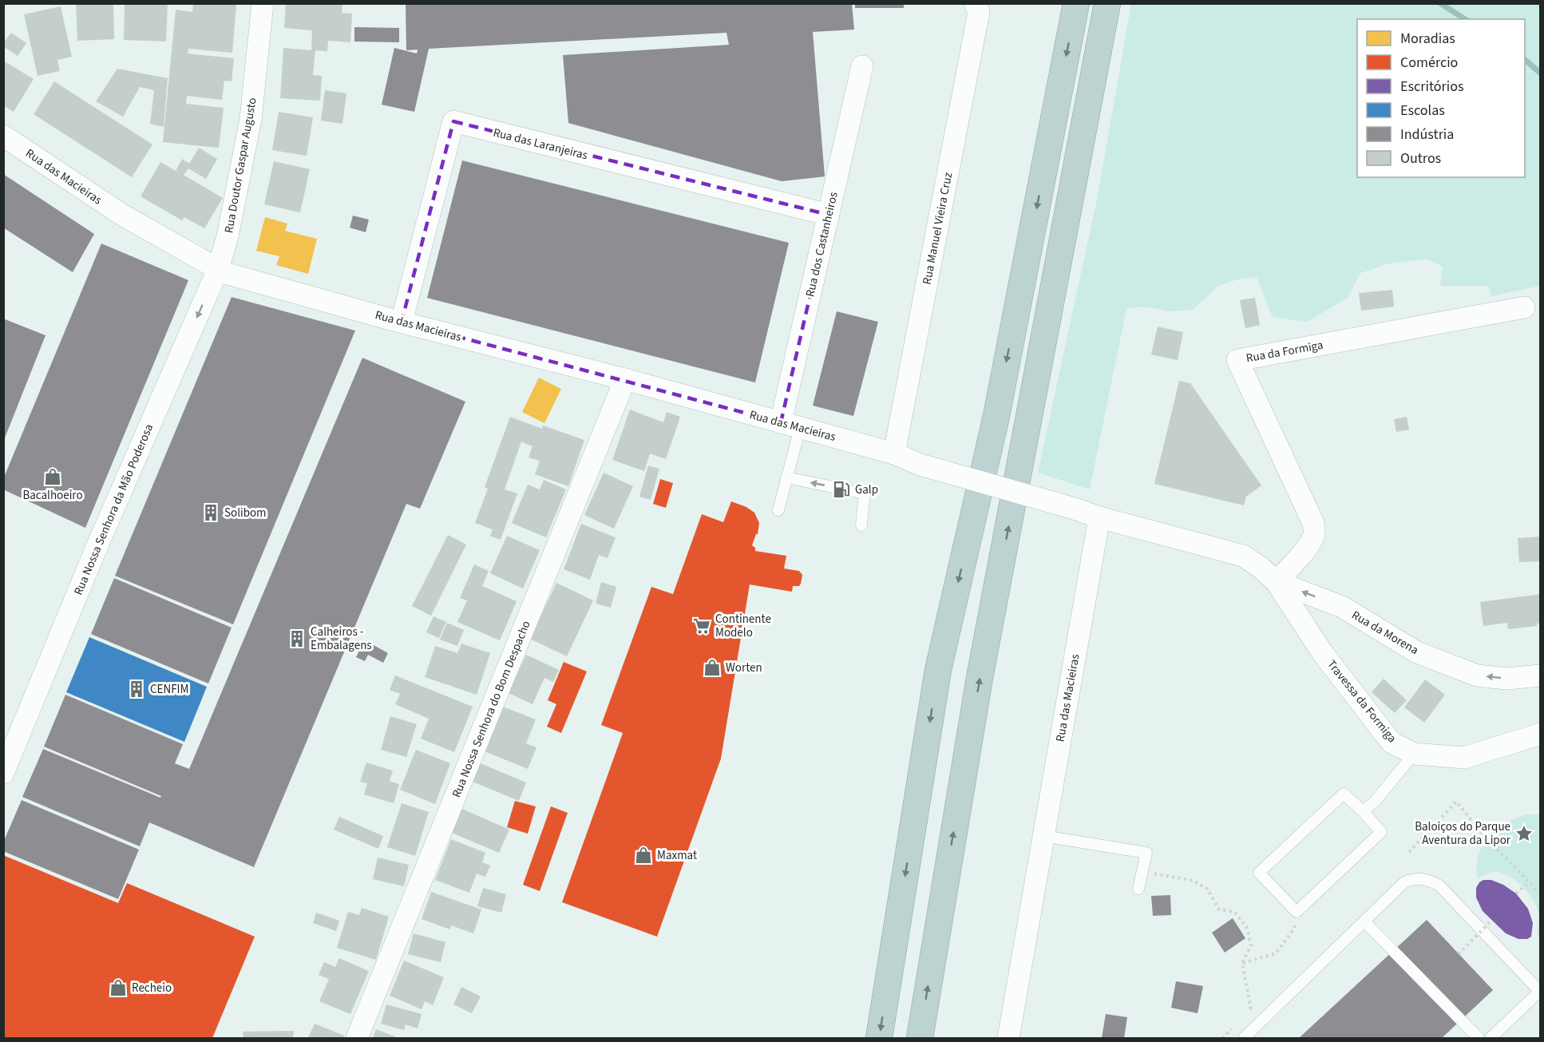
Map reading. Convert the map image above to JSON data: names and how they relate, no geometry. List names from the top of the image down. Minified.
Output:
{"streets":{"street":["Rua das Laranjeiras","Rua Doutor Gaspar Augusto","Rua das Macieiras","Rua Manuel Vieira Cruz","Rua dos Castanheiros","Rua da Formiga","Rua Nossa Senhora da Mão Poderosa","Rua da Morena","Travessa da Formiga","Rua Nossa Senhora do Bom Despacho"]},"crossings":[["Rua das Laranjeiras","Rua das Macieiras"],["Rua das Laranjeiras","Rua dos Castanheiros"],["Rua Doutor Gaspar Augusto","Rua das Macieiras"],["Rua Doutor Gaspar Augusto","Rua Nossa Senhora da Mão Poderosa"],["Rua das Macieiras","Rua Manuel Vieira Cruz"],["Rua das Macieiras","Rua dos Castanheiros"],["Rua das Macieiras","Rua Nossa Senhora da Mão Poderosa"],["Rua das Macieiras","Rua Nossa Senhora do Bom Despacho"],["Rua da Formiga","Rua da Morena"],["Rua da Formiga","Travessa da Formiga"],["Rua da Morena","Travessa da Formiga"]],"one_way":["Rua Nossa Senhora da Mão Poderosa","Rua da Morena"],"places":{"shop":["Bacalhoeiro","Worten","Maxmat","Recheio"],"fuel station":["Galp"],"building":["Solibom","Calheiros - Embalagens","CENFIM"],"supermarket":["Continente Modelo"],"place":["Baloiços do Parque Aventura da Lipor"]},"legend":["Moradias","Comércio","Escritórios","Escolas","Indústria","Outros"]}
